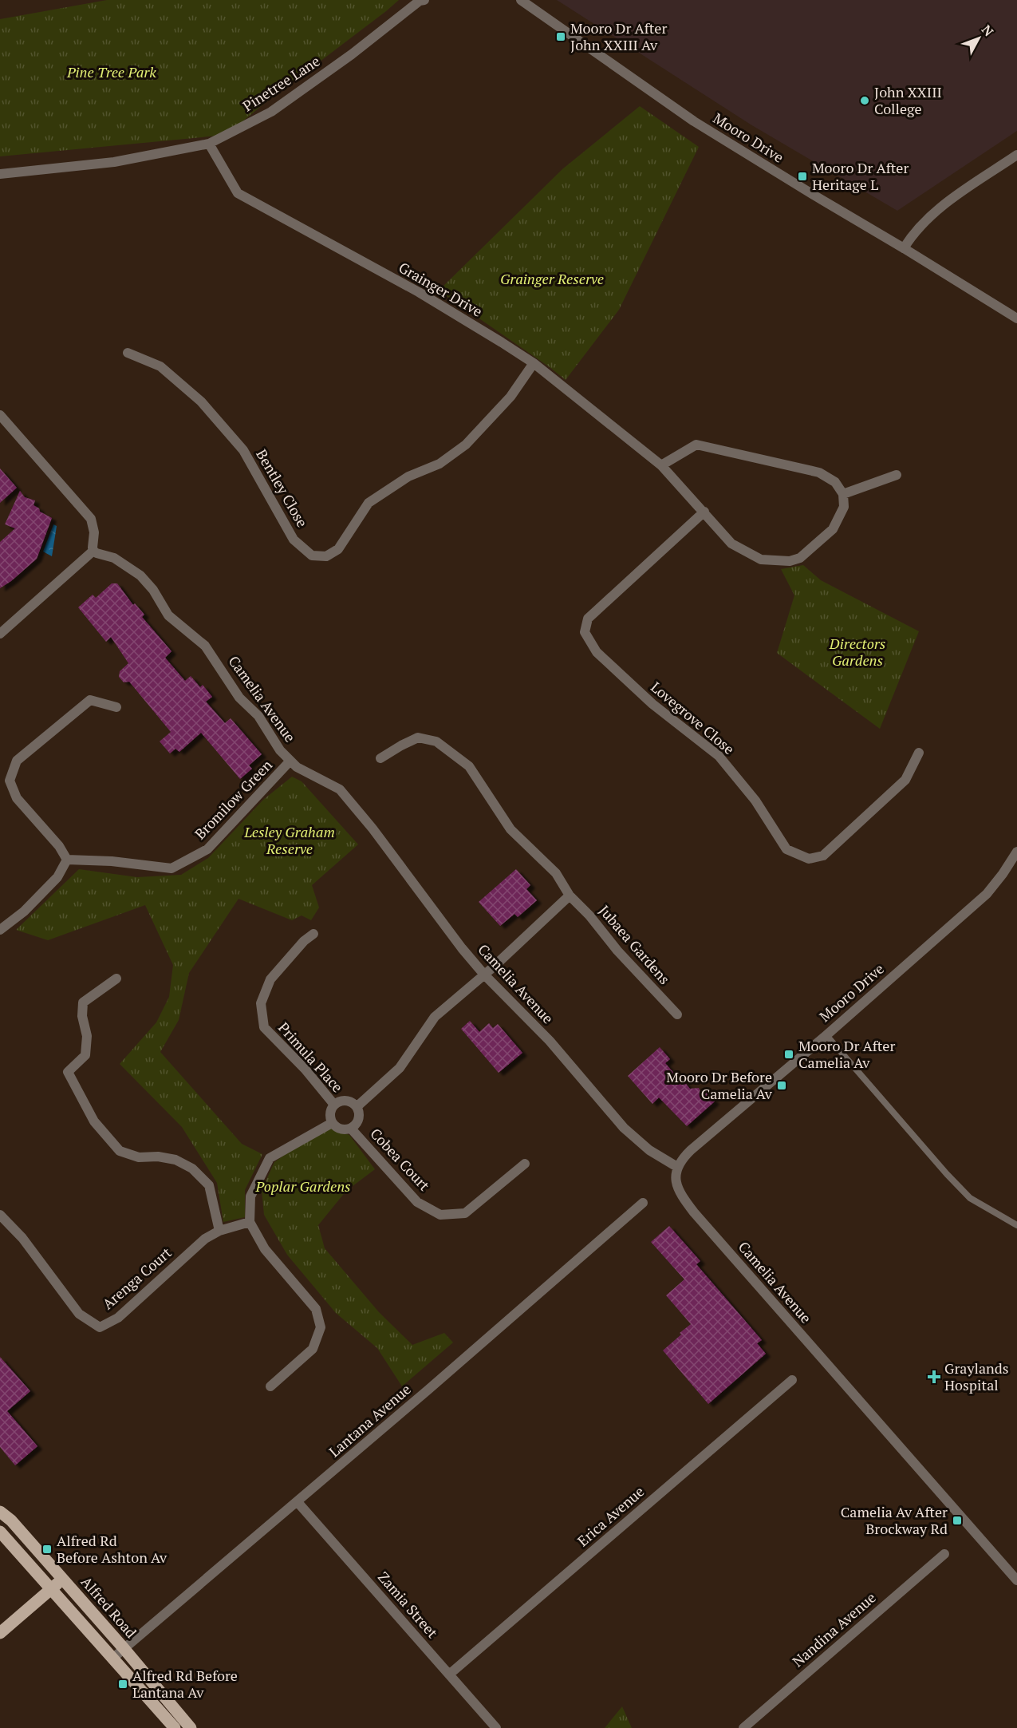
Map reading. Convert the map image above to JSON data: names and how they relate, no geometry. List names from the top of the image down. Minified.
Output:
{"streets":{"main road":["Alfred Road"],"street":["Pinetree Lane","Mooro Drive","Grainger Drive","Bentley Close","Camelia Avenue","Lovegrove Close","Bromilow Green","Jubaea Gardens","Primula Place","Cobea Court","Arenga Court","Lantana Avenue","Erica Avenue","Zamia Street","Nandina Avenue"]},"crossings":[["Pinetree Lane","Grainger Drive"],["Mooro Drive","Camelia Avenue"],["Grainger Drive","Bentley Close"],["Grainger Drive","Lovegrove Close"],["Camelia Avenue","Bromilow Green"],["Primula Place","Cobea Court"],["Lantana Avenue","Zamia Street"],["Lantana Avenue","Alfred Road"],["Erica Avenue","Zamia Street"]],"parks":["Pine Tree Park","Grainger Reserve","Directors Gardens","Lesley Graham Reserve","Poplar Gardens"],"places":{"transit":["Mooro Dr After John XXIII Av","Mooro Dr After Heritage L","Mooro Dr After Camelia Av","Mooro Dr Before Camelia Av","Camelia Av After Brockway Rd","Alfred Rd Before Ashton Av","Alfred Rd Before Lantana Av"],"other":["John XXIII College"],"health":["Graylands Hospital"]},"north":"top right"}
